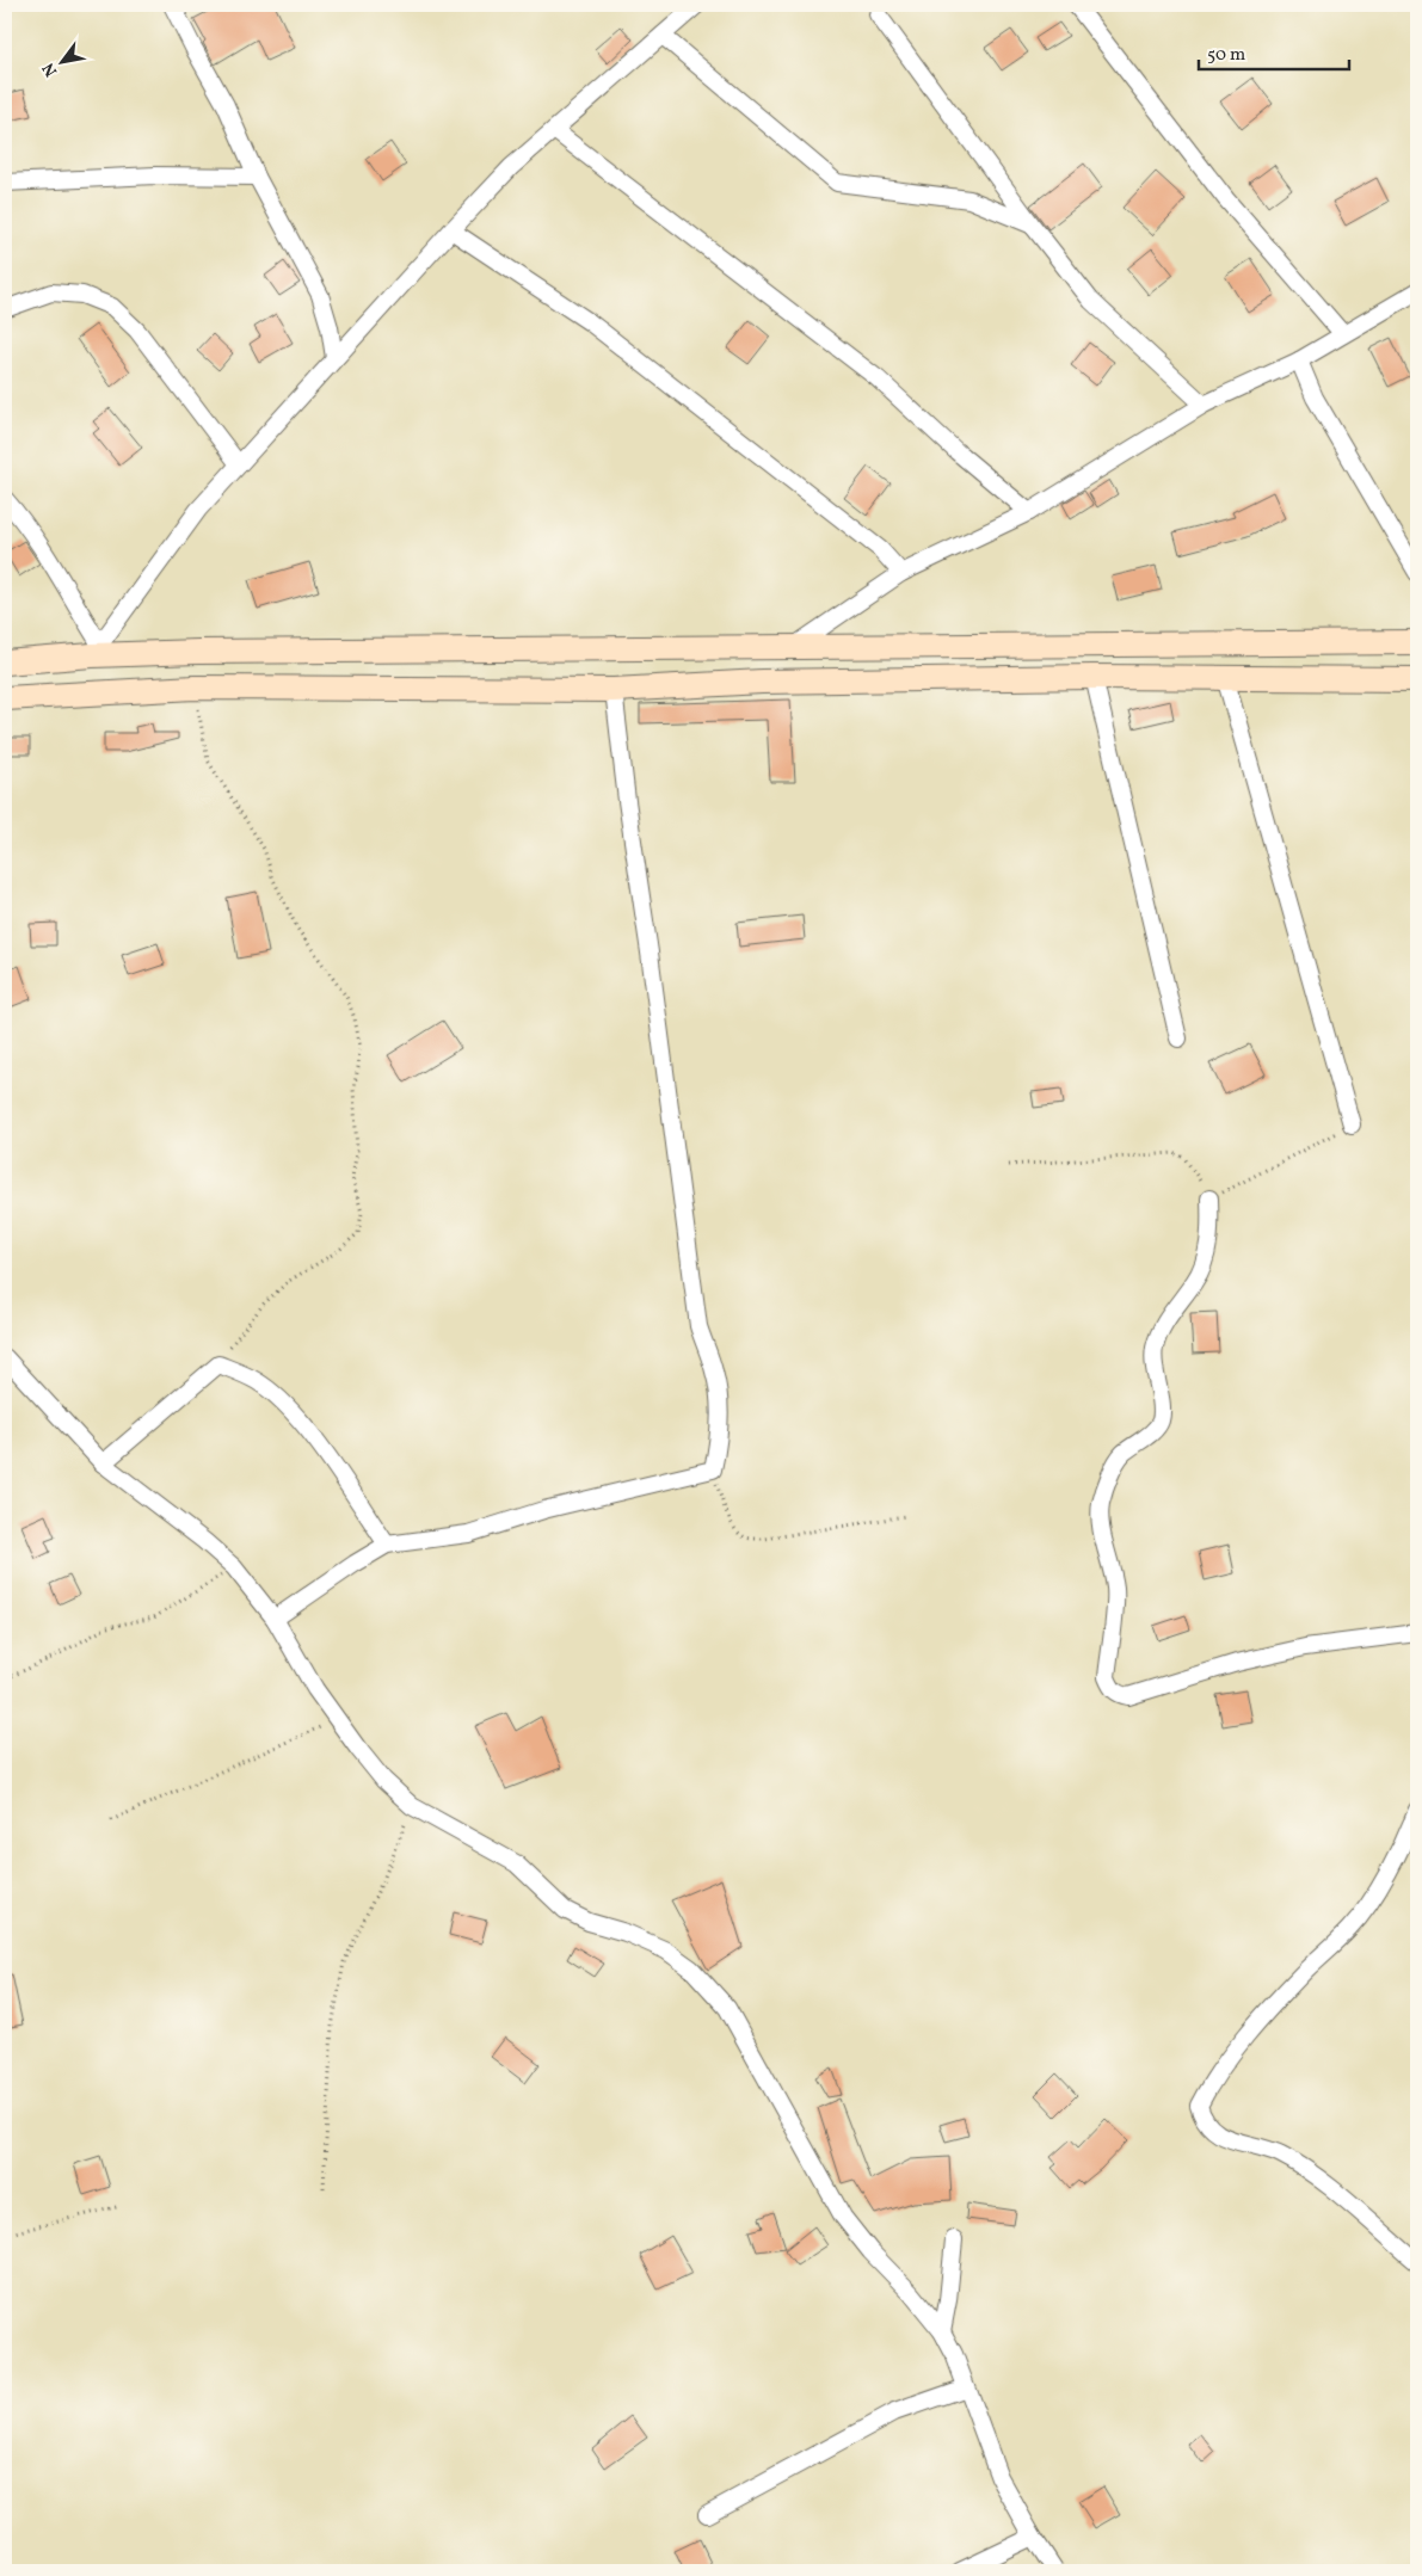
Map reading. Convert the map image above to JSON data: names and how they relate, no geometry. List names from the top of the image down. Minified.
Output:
{"scale_bar":"50 m","north":"bottom left"}
